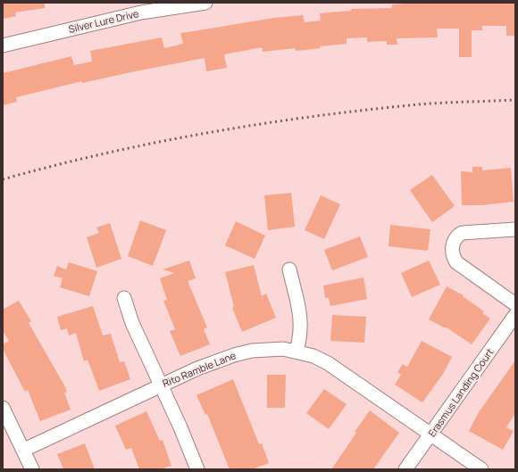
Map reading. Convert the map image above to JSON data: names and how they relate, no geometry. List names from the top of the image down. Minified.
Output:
{"streets":{"street":["Silver Lure Drive","Rito Ramble Lane","Erasmus Landing Court"]},"crossings":[["Rito Ramble Lane","Erasmus Landing Court"]]}
